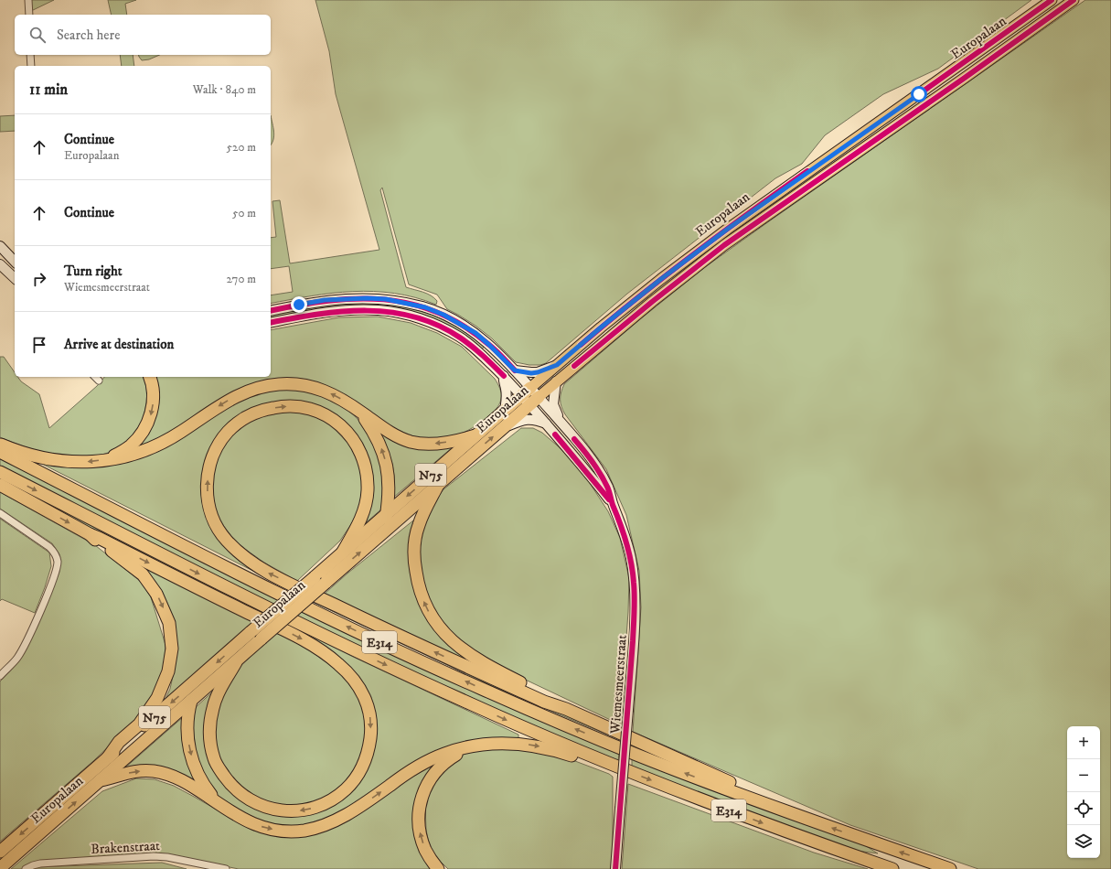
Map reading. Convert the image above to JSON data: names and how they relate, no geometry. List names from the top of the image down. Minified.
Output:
{"streets":{"highway":["Europalaan","N75","E314"],"main road":["Wiemesmeerstraat"],"street":["Brakenstraat"]},"crossings":[["Europalaan","Wiemesmeerstraat"]],"page":{"search":"Search here","heading":["11 min","Walk · 840 m"],"list":[["Continue","Europalaan","520 m"],["Continue","50 m"],["Turn right","Wiemesmeerstraat","270 m"],"Arrive at destination"],"map_buttons":["+","−"]}}
